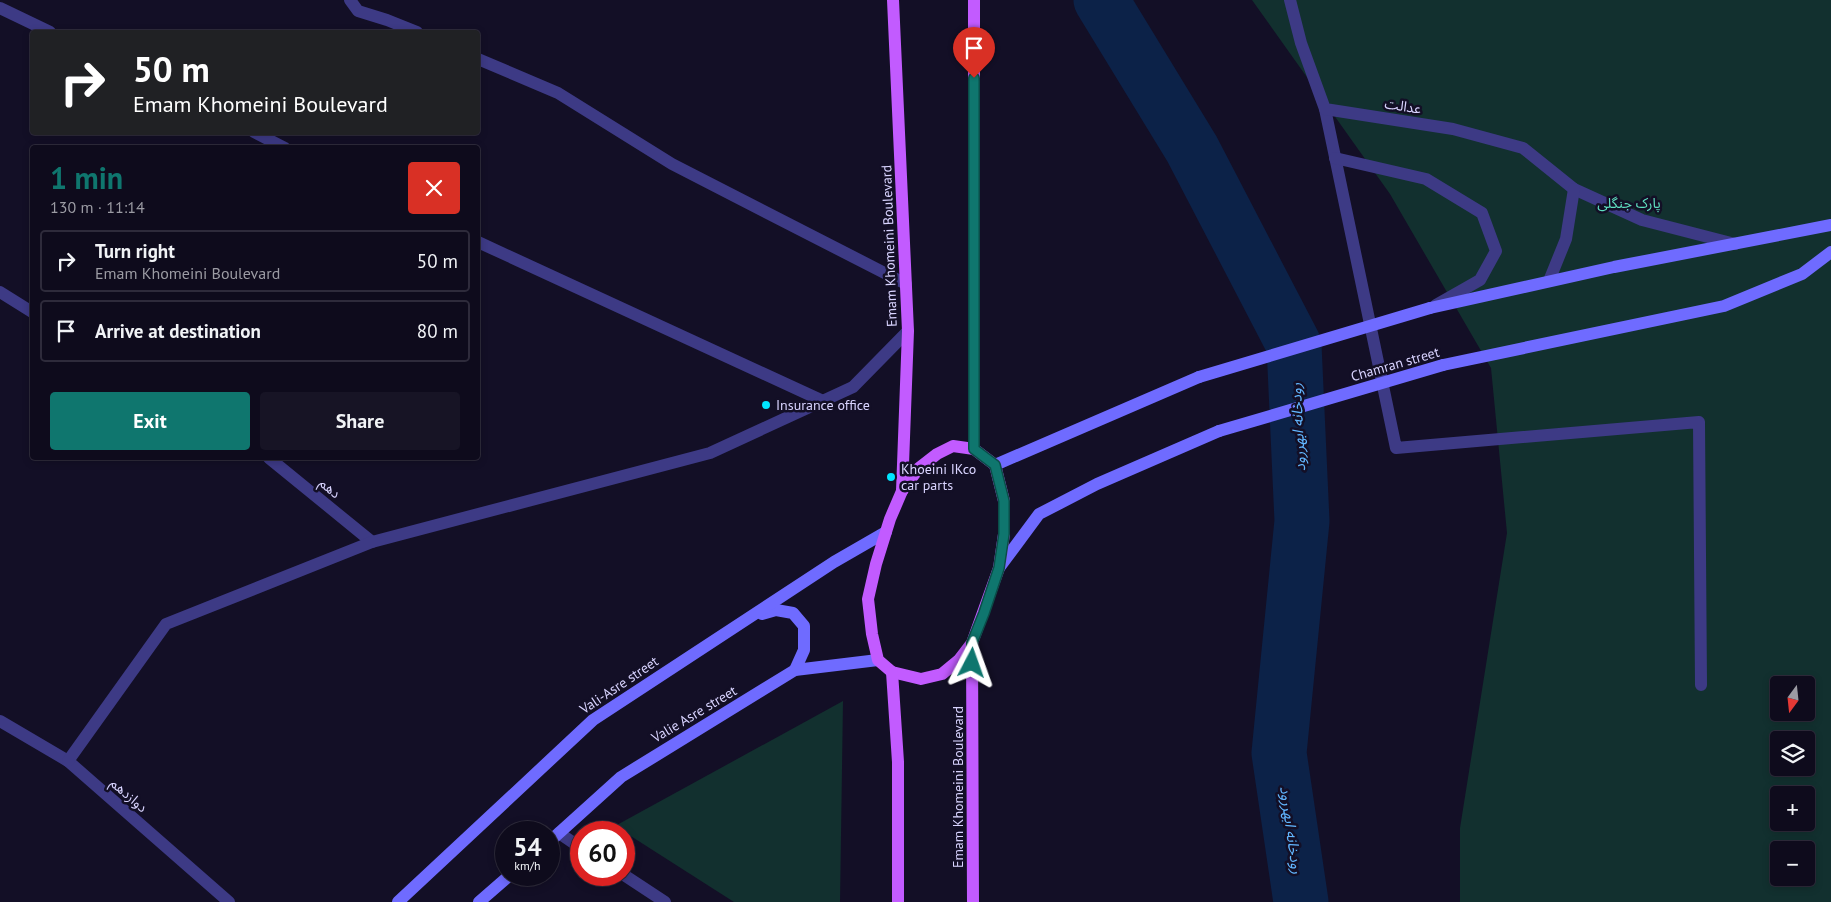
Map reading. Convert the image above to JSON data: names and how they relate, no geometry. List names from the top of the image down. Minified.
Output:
{"streets":{"main road":["Emam Khomeini Boulevard","Chamran street","Vali-Asre street","Valie Asre street"],"street":["عدالت","دهم","دوازدهم"]},"water":["رودخانه ابهررود"],"parks":["پارک جنگلی"],"places":["Insurance office","Khoeini IKco car parts"],"north":"bottom","page":{"turn":["50 m","Emam Khomeini Boulevard"],"heading":["1 min","130 m · 11:14"],"list":[{"name":"Turn right","note":"Emam Khomeini Boulevard","value":"50 m"},{"name":"Arrive at destination","value":"80 m"}],"buttons":["Exit","Share"],"map_buttons":["+","−"],"speed":"54 km/h","limit":"60"}}
